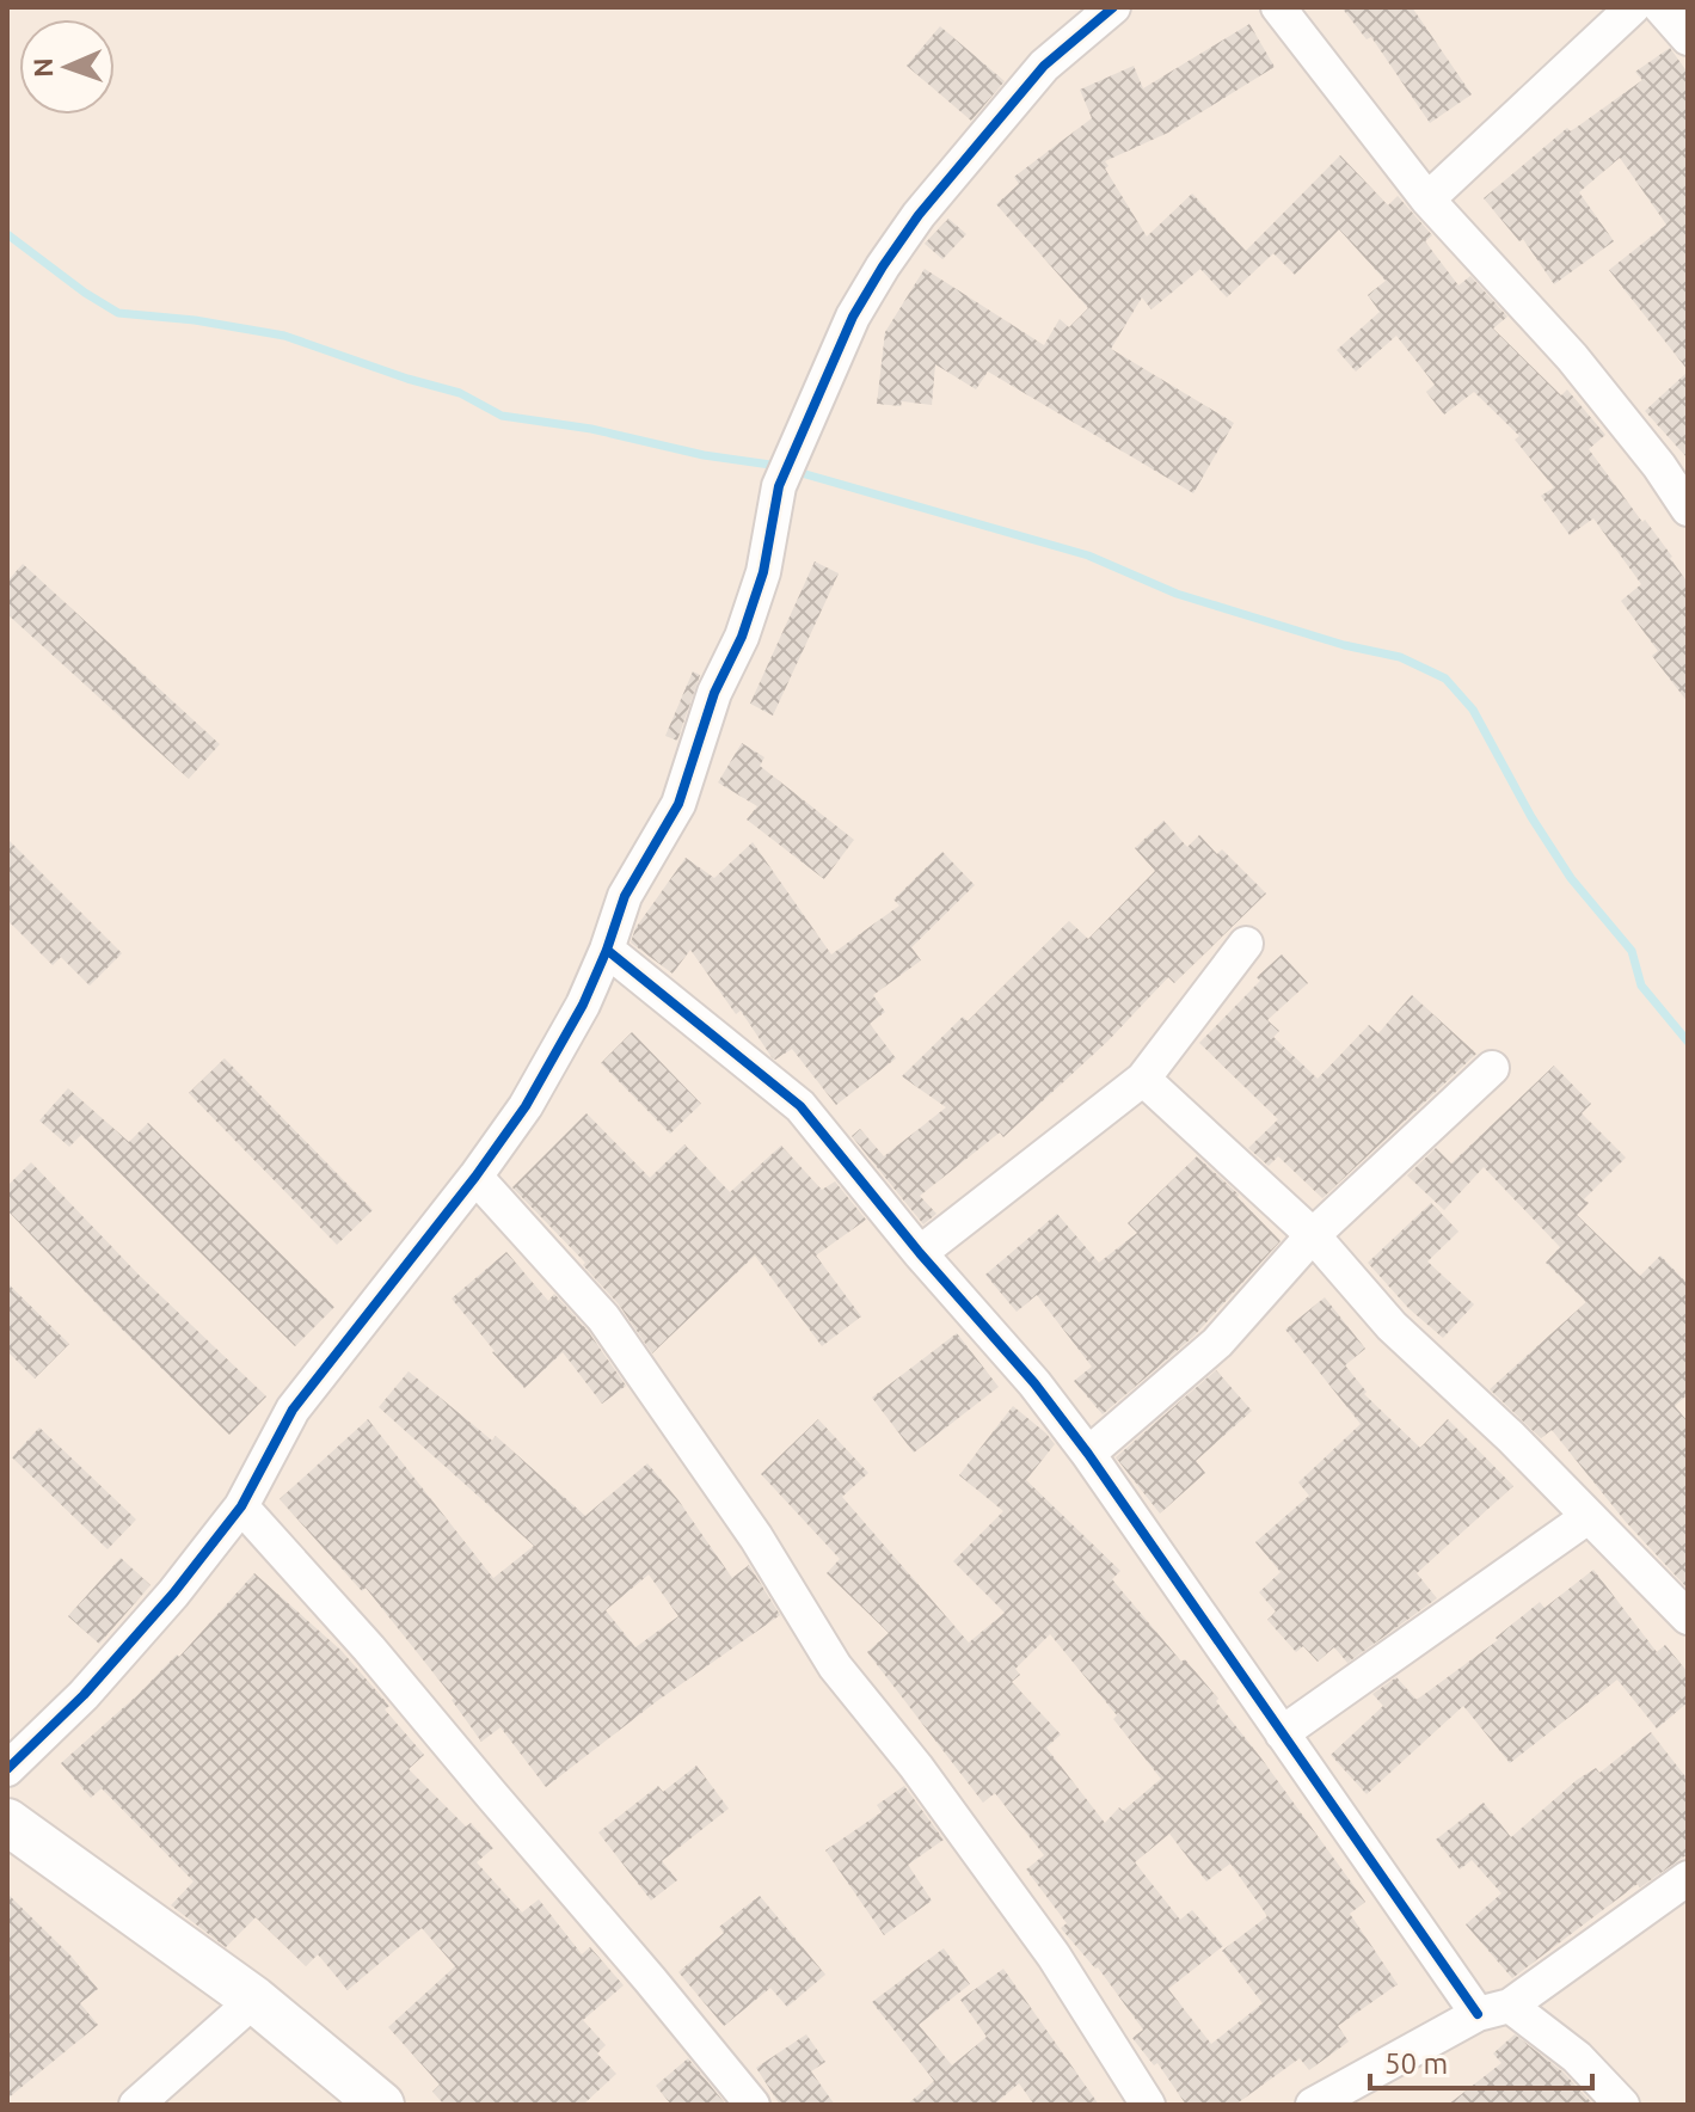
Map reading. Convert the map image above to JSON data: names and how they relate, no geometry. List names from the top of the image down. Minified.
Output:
{"scale_bar":"50 m","north":"left"}
